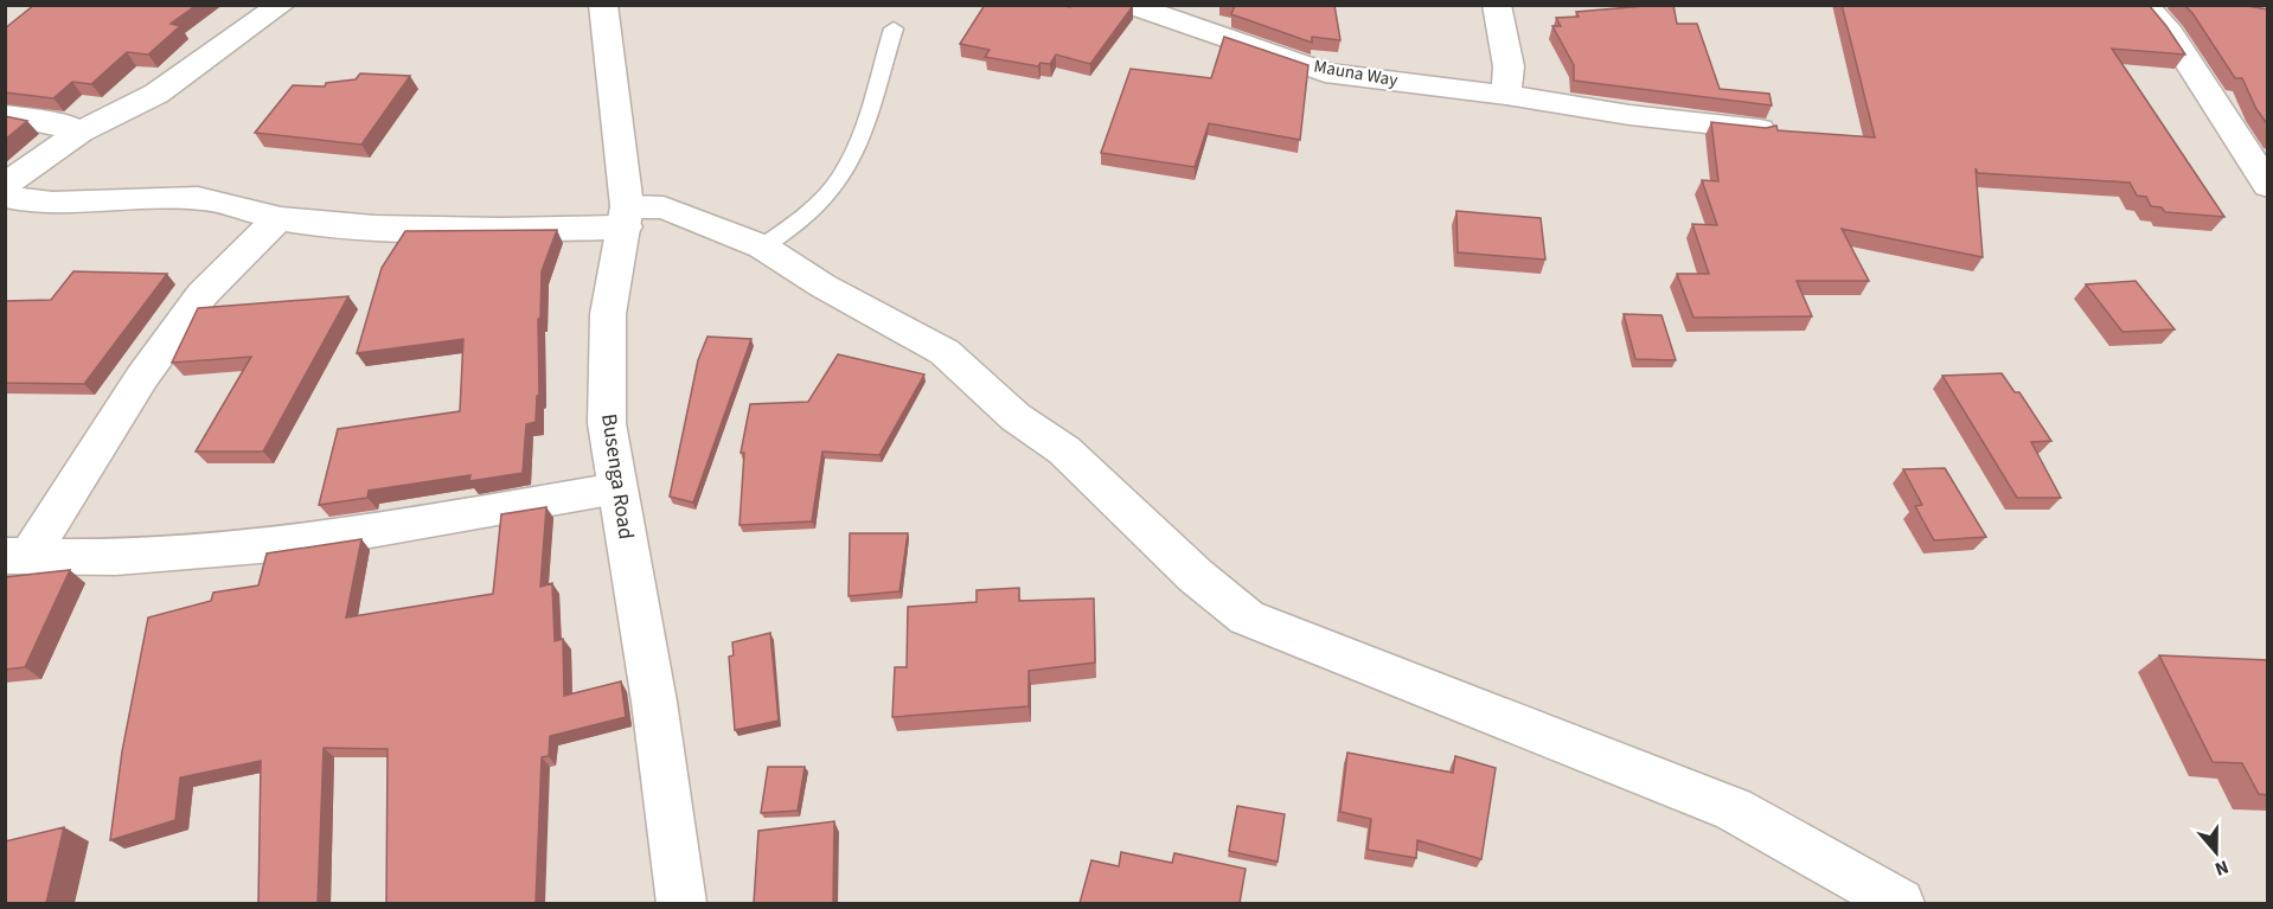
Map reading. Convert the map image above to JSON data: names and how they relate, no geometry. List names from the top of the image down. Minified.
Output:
{"streets":{"street":["Mauna Way","Busenga Road"]},"north":"bottom"}
